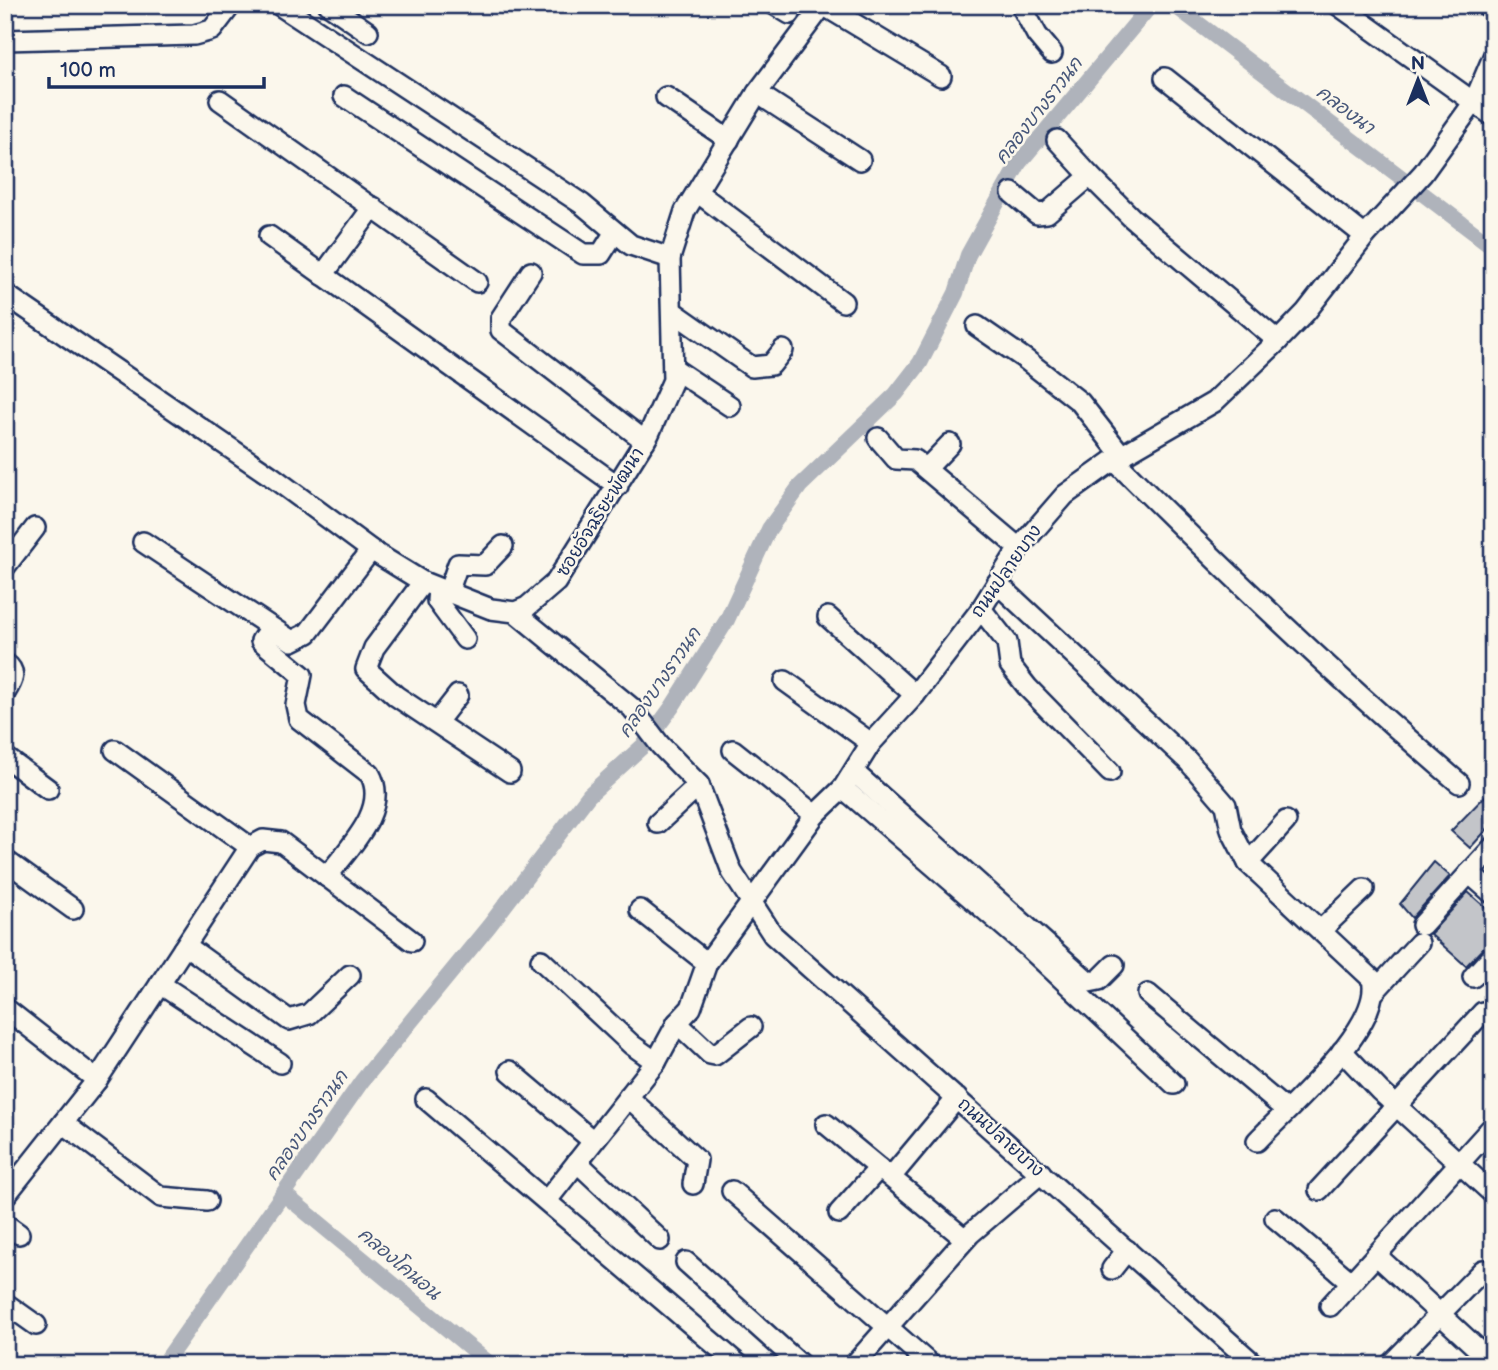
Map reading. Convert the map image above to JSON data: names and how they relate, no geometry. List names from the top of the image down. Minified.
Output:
{"streets":{"street":["ซอยอัจฉริยะพัฒนา","ถนนปลายบาง"]},"crossings":[["ซอยอัจฉริยะพัฒนา","ถนนปลายบาง"]],"water":["คลองนา","คลองบางราวนก","คลองโคนอน"],"scale_bar":"100 m","north":"top"}
